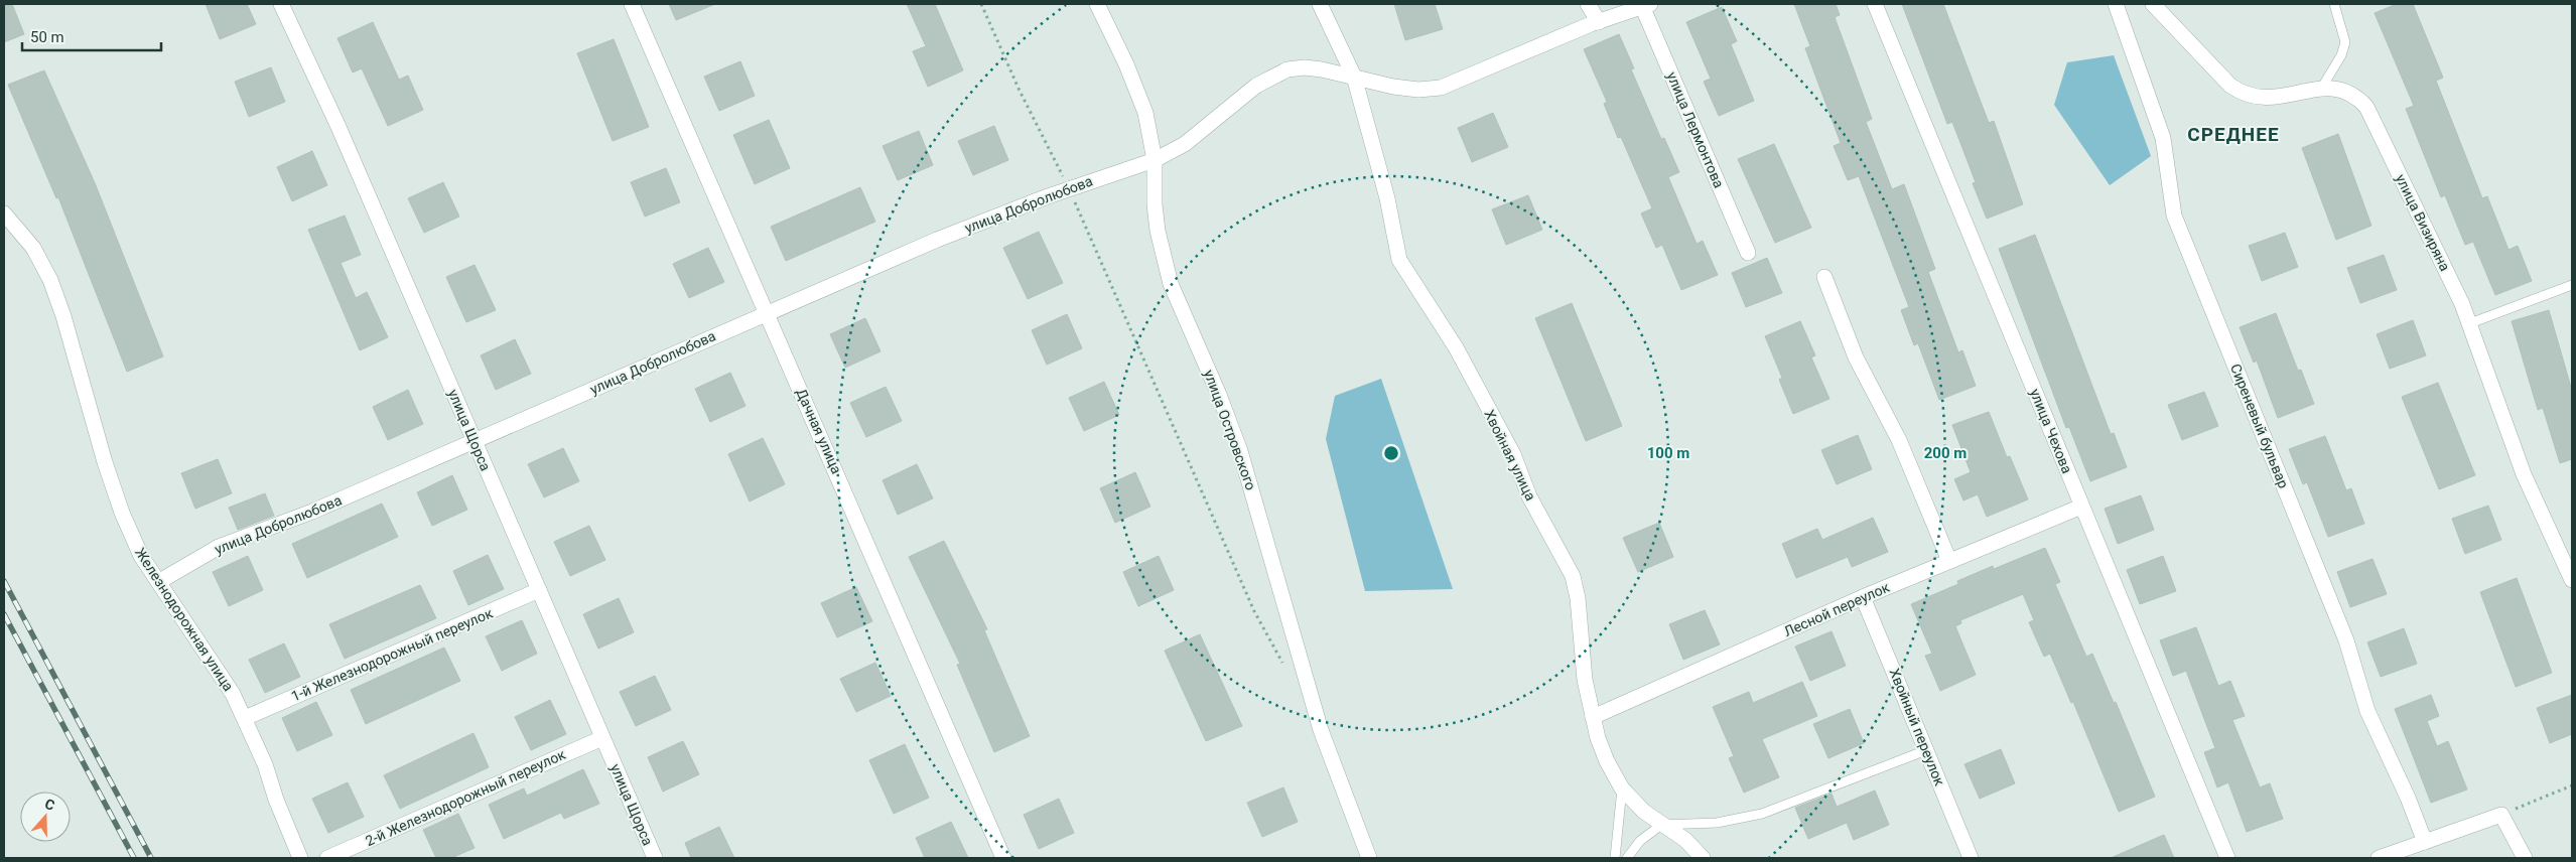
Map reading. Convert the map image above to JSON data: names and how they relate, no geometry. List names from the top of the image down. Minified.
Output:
{"streets":{"street":["улица Лермонтова","улица Добролюбова","улица Визиряна","Сиреневый бульвар","улица Щорса","улица Островского","Дачная улица","улица Чехова","Хвойная улица","Лесной переулок","Железнодорожная улица","1-й Железнодорожный переулок","Хвойный переулок","2-й Железнодорожный переулок"]},"crossings":[["улица Лермонтова","улица Добролюбова"],["улица Добролюбова","улица Щорса"],["улица Добролюбова","улица Островского"],["улица Добролюбова","Дачная улица"],["улица Добролюбова","Хвойная улица"],["улица Добролюбова","Железнодорожная улица"],["улица Щорса","1-й Железнодорожный переулок"],["улица Щорса","2-й Железнодорожный переулок"],["улица Чехова","Лесной переулок"],["Хвойная улица","Лесной переулок"],["Лесной переулок","Хвойный переулок"],["Железнодорожная улица","1-й Железнодорожный переулок"]],"districts":["СРЕДНЕЕ"],"scale_bar":"50 m","north":"top","rings":["100 m","200 m"]}
